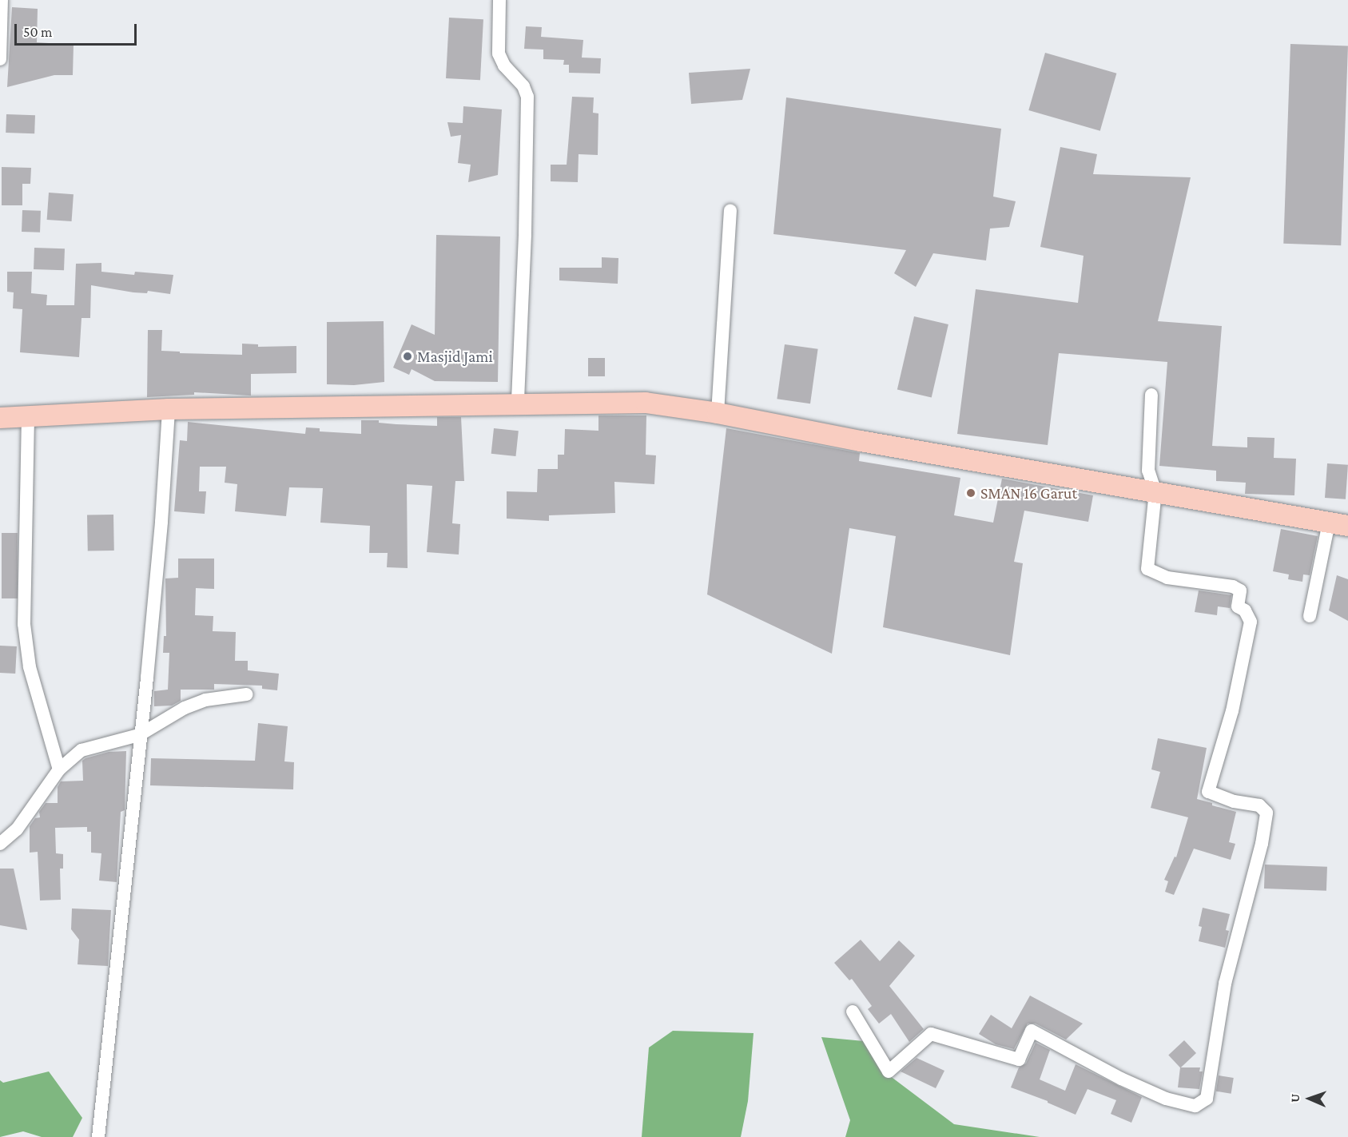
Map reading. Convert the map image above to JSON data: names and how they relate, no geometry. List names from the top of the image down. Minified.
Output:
{"places":["Masjid Jami","SMAN 16 Garut"],"scale_bar":"50 m","north":"left"}
